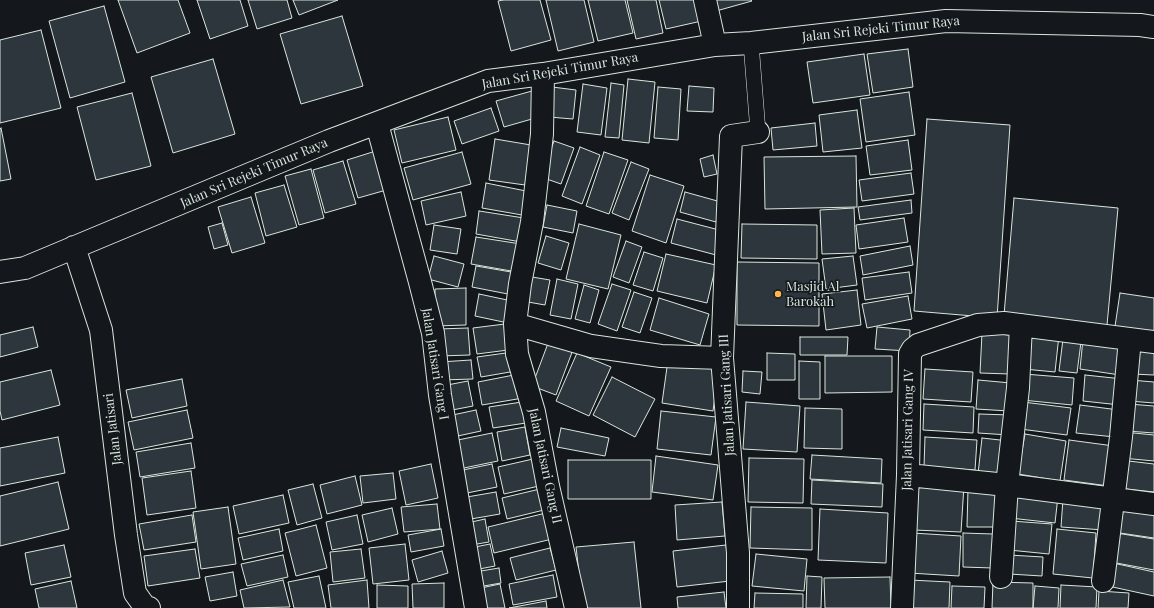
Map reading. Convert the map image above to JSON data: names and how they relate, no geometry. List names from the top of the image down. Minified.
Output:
{"streets":{"street":["Jalan Sri Rejeki Timur Raya","Jalan Jatisari Gang I","Jalan Jatisari Gang III","Jalan Jatisari","Jalan Jatisari Gang IV","Jalan Jatisari Gang II"]},"crossings":[["Jalan Sri Rejeki Timur Raya","Jalan Jatisari Gang I"],["Jalan Sri Rejeki Timur Raya","Jalan Jatisari"],["Jalan Sri Rejeki Timur Raya","Jalan Jatisari Gang II"]],"places":["Masjid Al Barokah"]}
